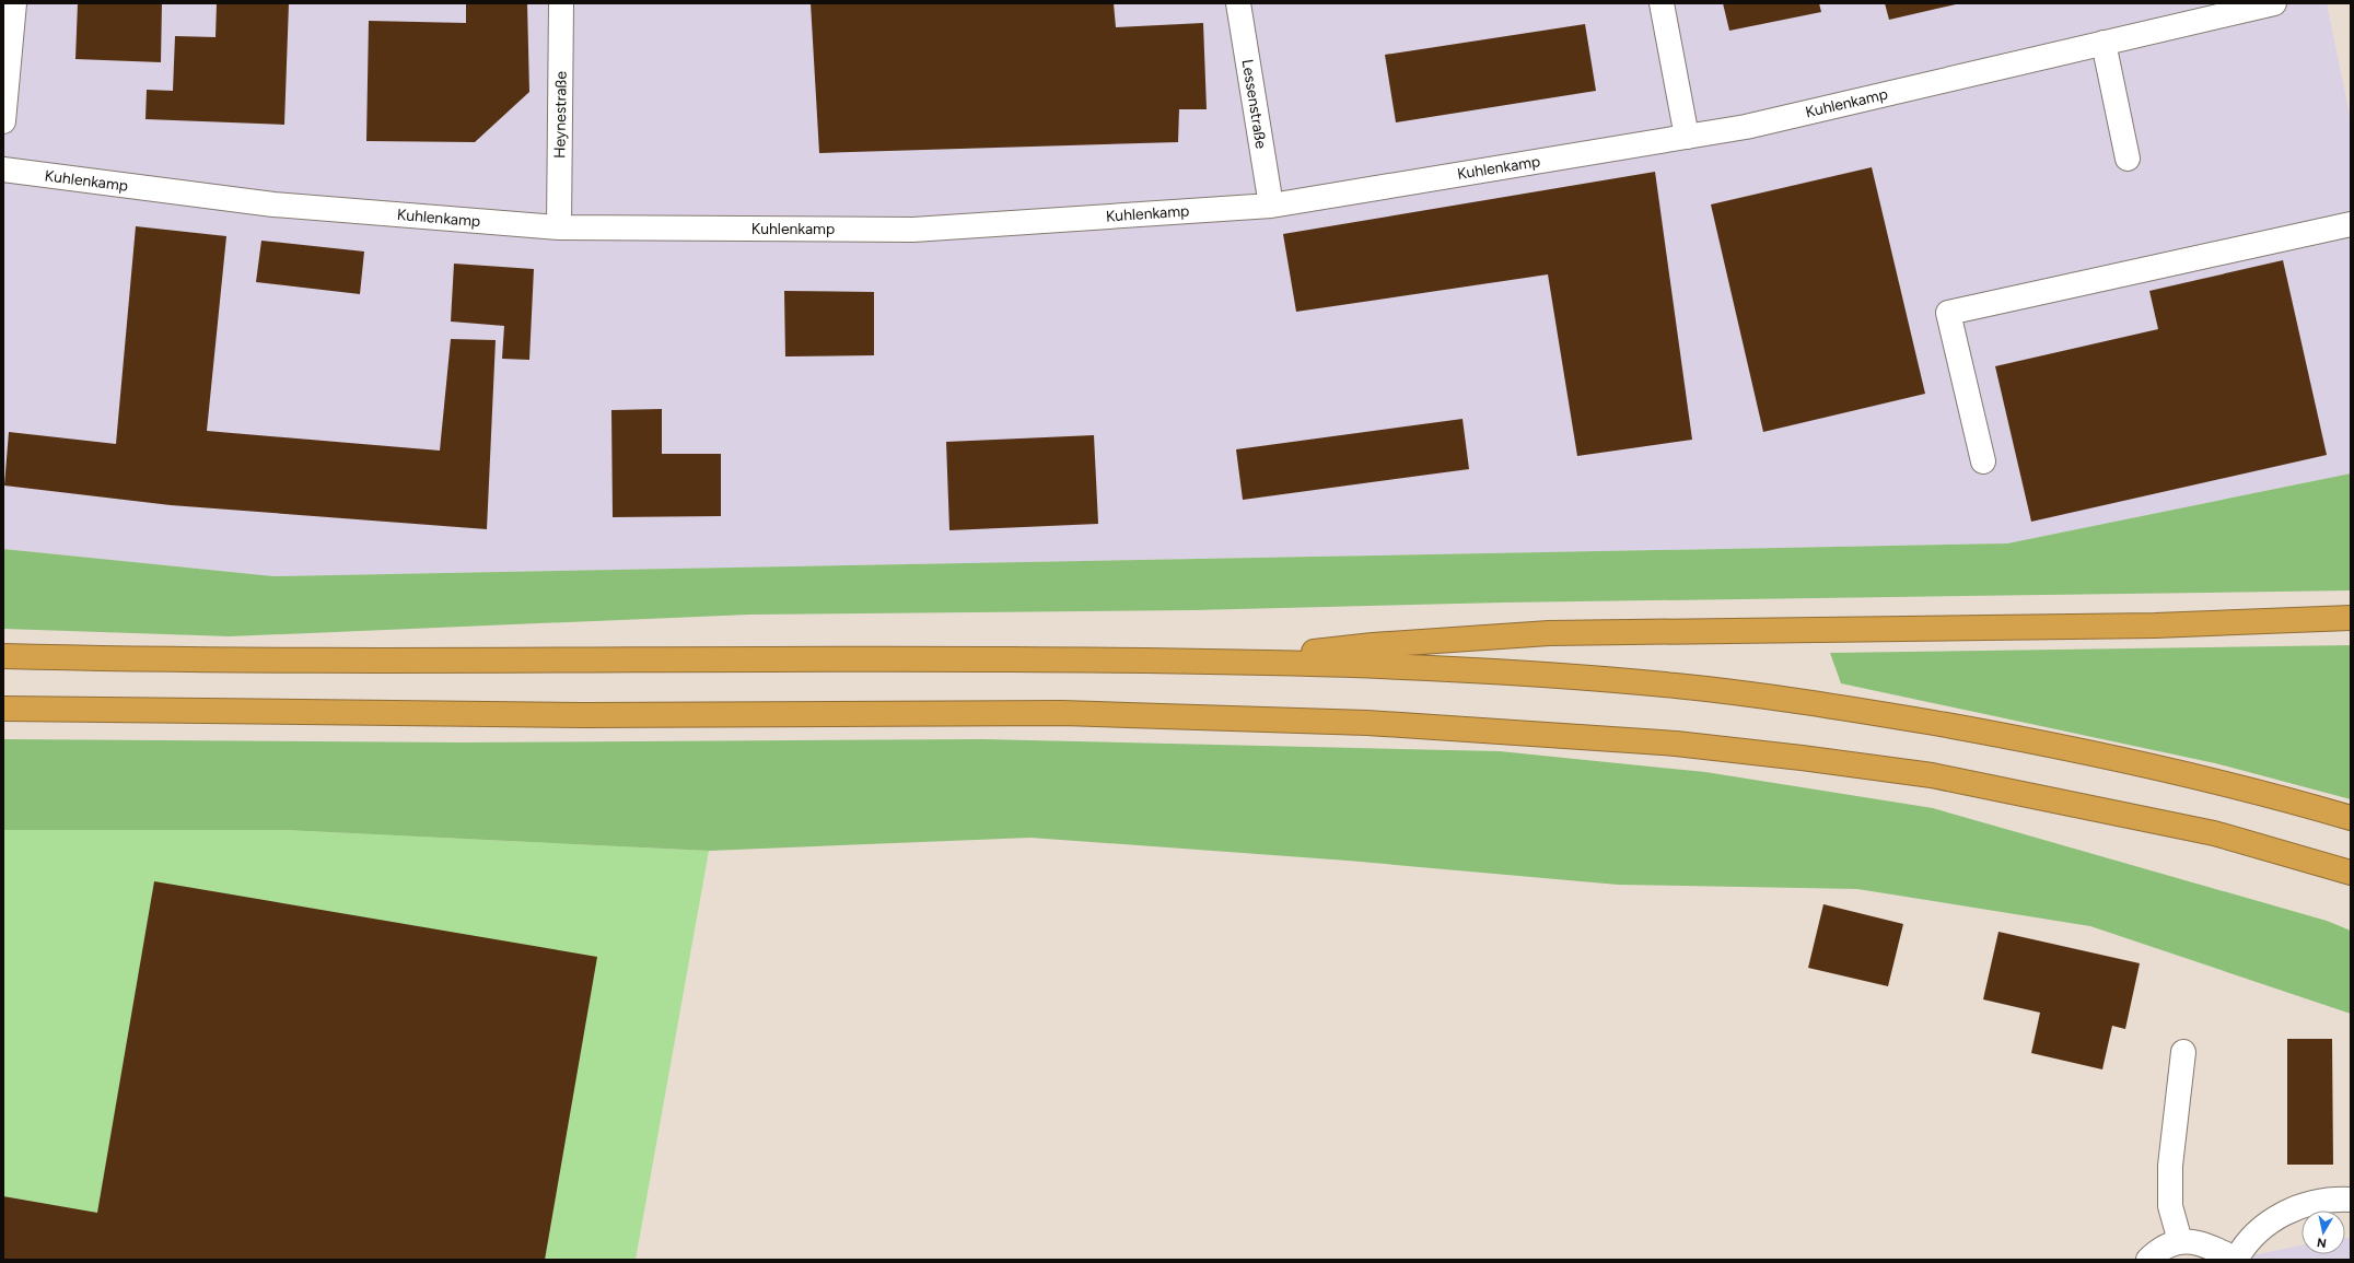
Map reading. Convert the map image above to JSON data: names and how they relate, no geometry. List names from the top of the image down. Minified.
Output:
{"streets":{"street":["Kuhlenkamp","Lessenstraße","Heynestraße"]},"crossings":[["Kuhlenkamp","Lessenstraße"],["Kuhlenkamp","Heynestraße"]],"north":"bottom"}
